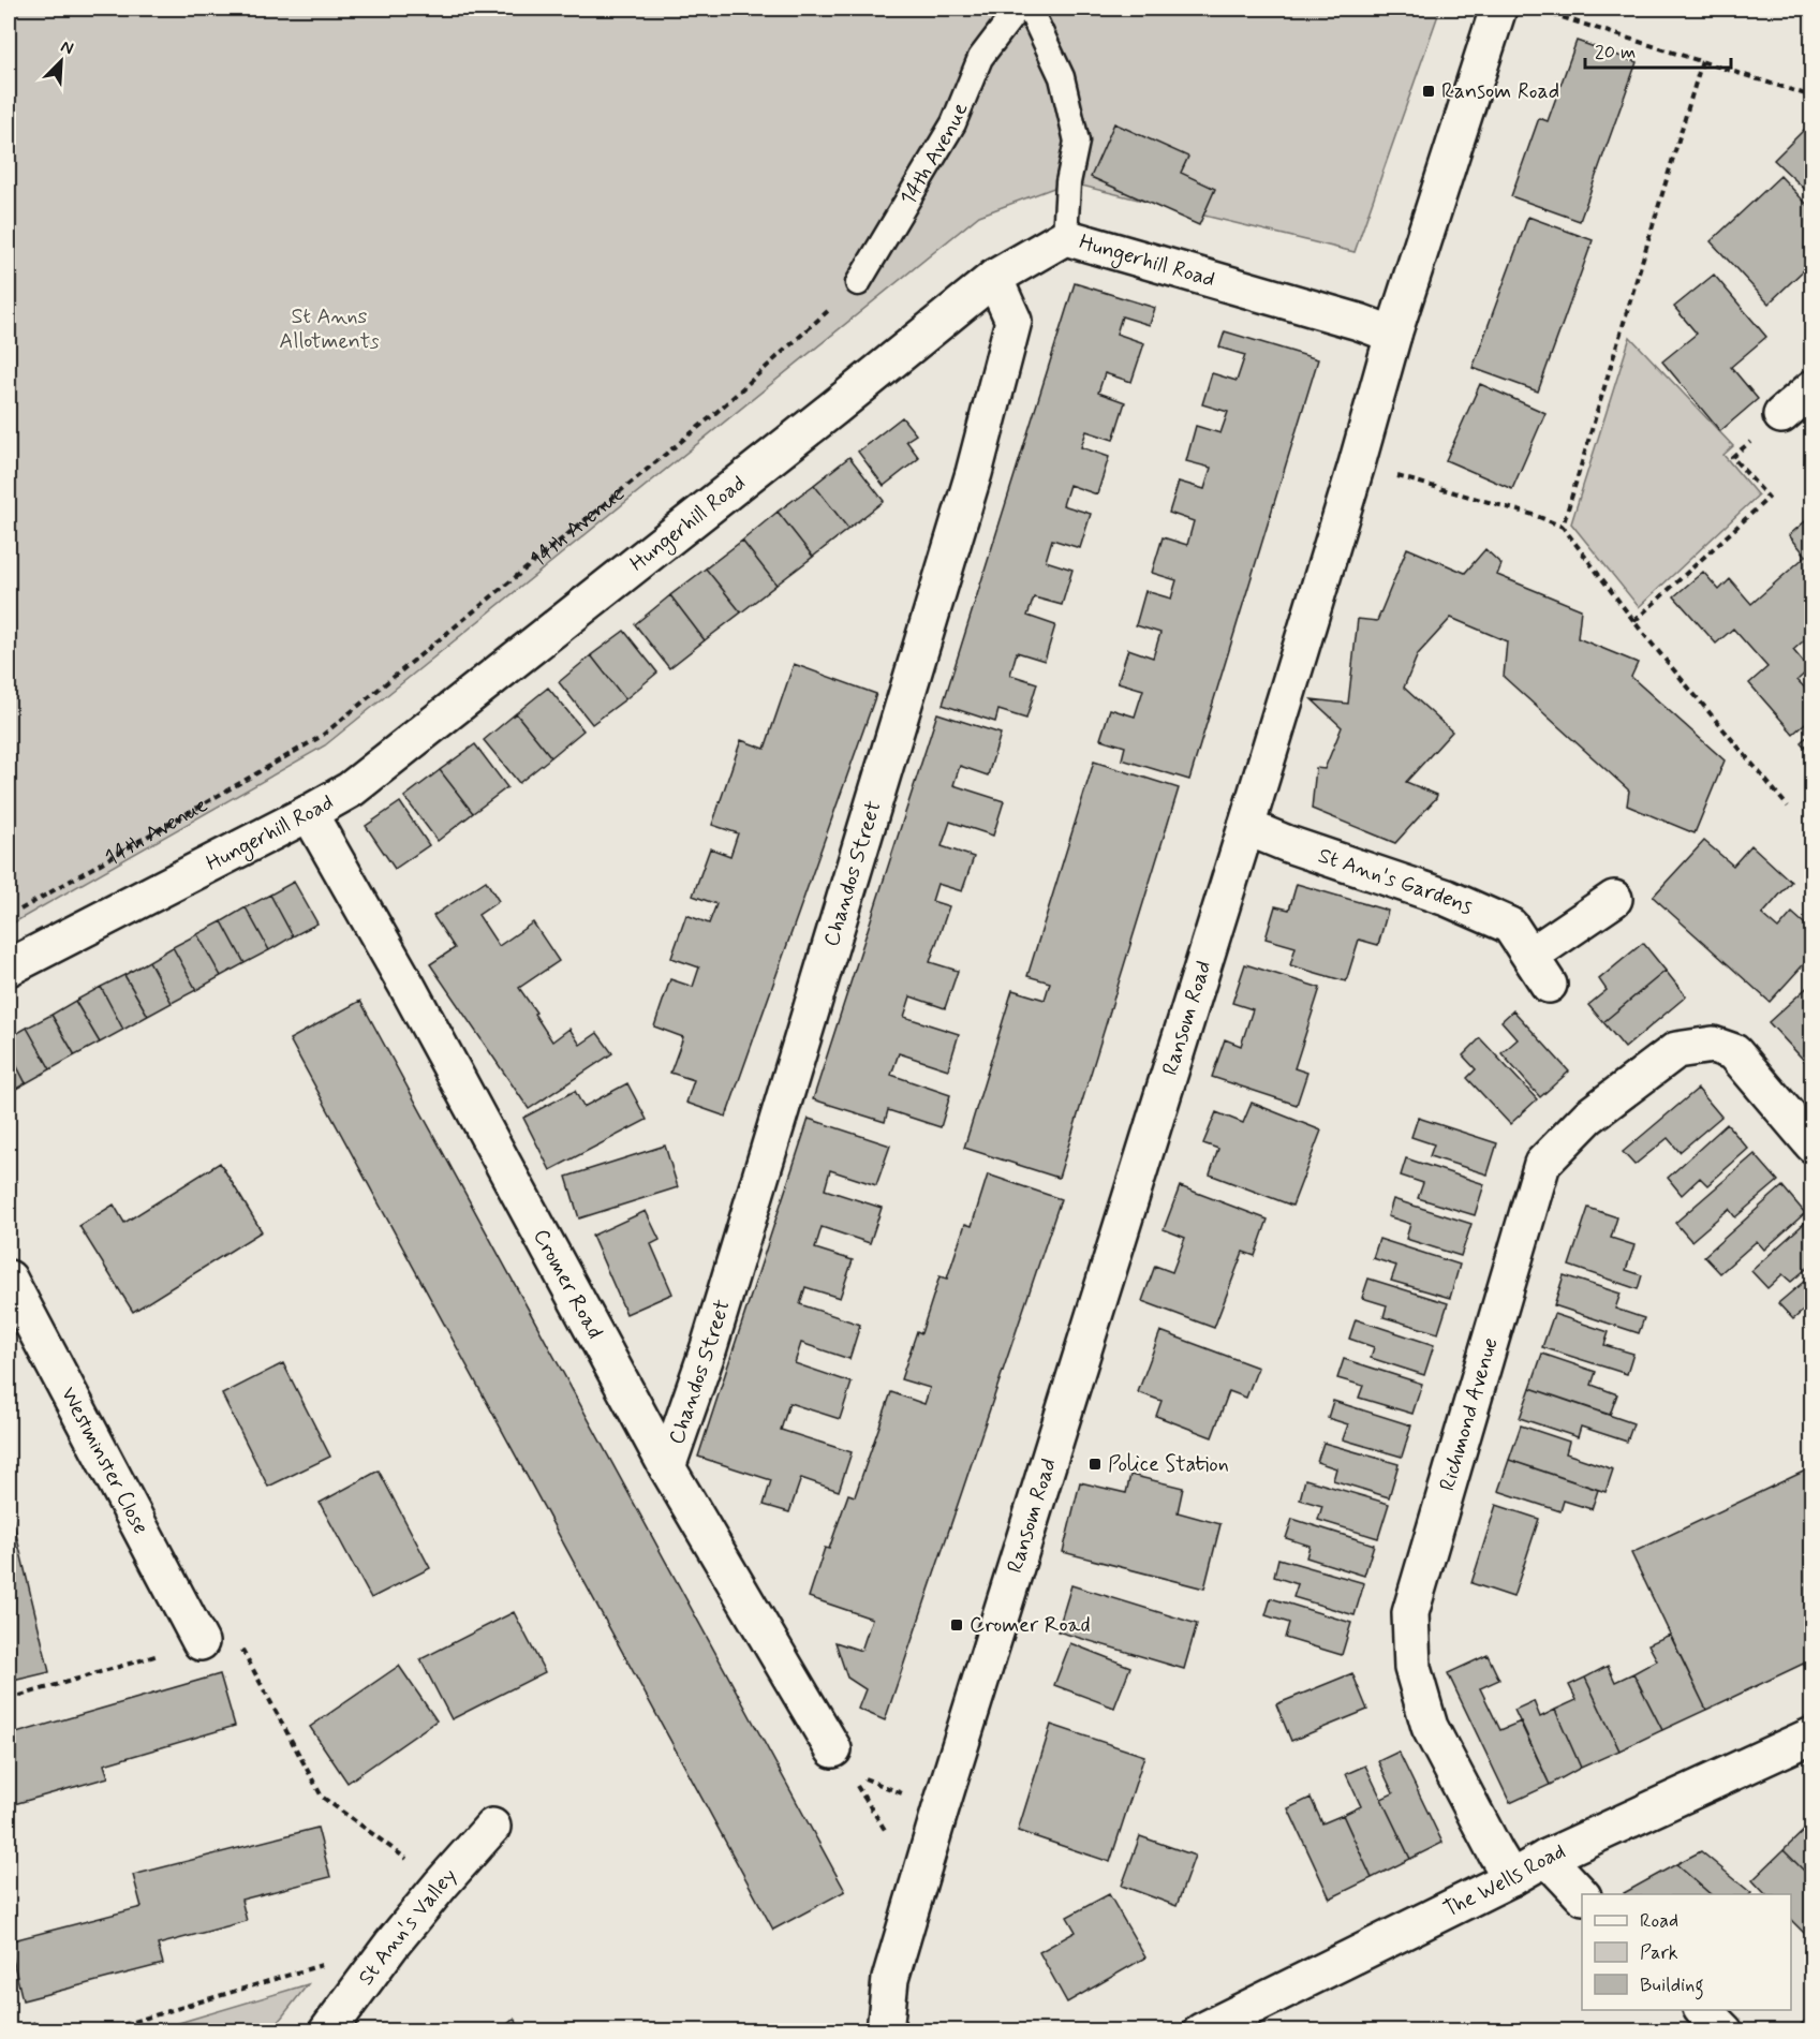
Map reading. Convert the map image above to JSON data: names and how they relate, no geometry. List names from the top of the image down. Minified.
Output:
{"streets":{"street":["Hungerhill Road","Chandos Street","St Ann's Gardens","Ransom Road","Cromer Road","Richmond Avenue","Westminster Close","The Wells Road","St Ann's Valley"],"lane":["14th Avenue"]},"crossings":[["Hungerhill Road","Chandos Street"],["Hungerhill Road","Ransom Road"],["Hungerhill Road","Cromer Road"],["Chandos Street","Cromer Road"],["St Ann's Gardens","Ransom Road"],["Richmond Avenue","The Wells Road"]],"parks":["St Anns Allotments"],"places":{"transit":["Ransom Road","Police Station","Cromer Road"]},"legend":["Road","Park","Building"],"scale_bar":"20 m","north":"top right"}
